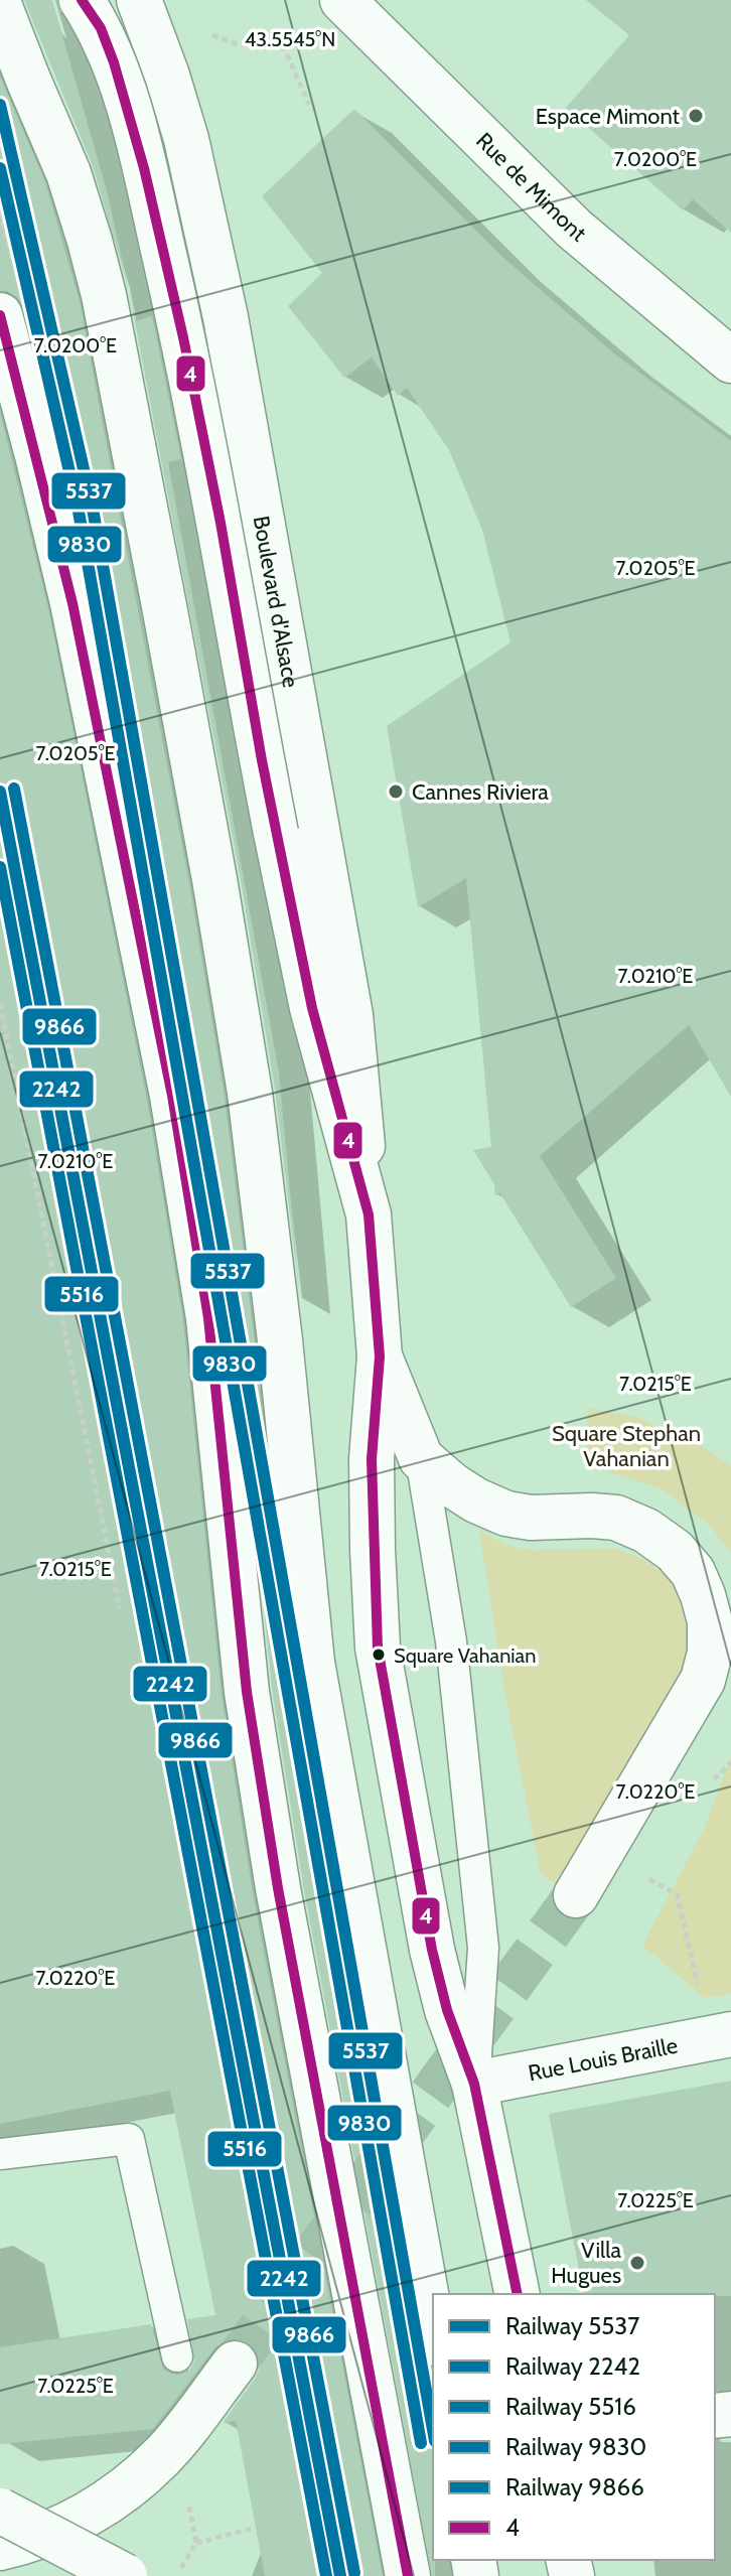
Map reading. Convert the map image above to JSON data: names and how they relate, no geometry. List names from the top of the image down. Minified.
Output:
{"streets":{"main road":["Rue de Mimont","Boulevard d'Alsace","Rue Louis Braille"]},"parks":["Square Stephan Vahanian"],"places":["Espace Mimont","Cannes Riviera","Square Vahanian","Villa Hugues"],"lines":["transit line 4","rail line 5537","rail line 9830","rail line 9866","rail line 2242","rail line 5516"],"legend":["Railway 5537","Railway 2242","Railway 5516","Railway 9830","Railway 9866","4"],"coordinates":["43.5545°N","7.0200°E","7.0205°E","7.0210°E","7.0215°E","7.0220°E","7.0225°E"]}
